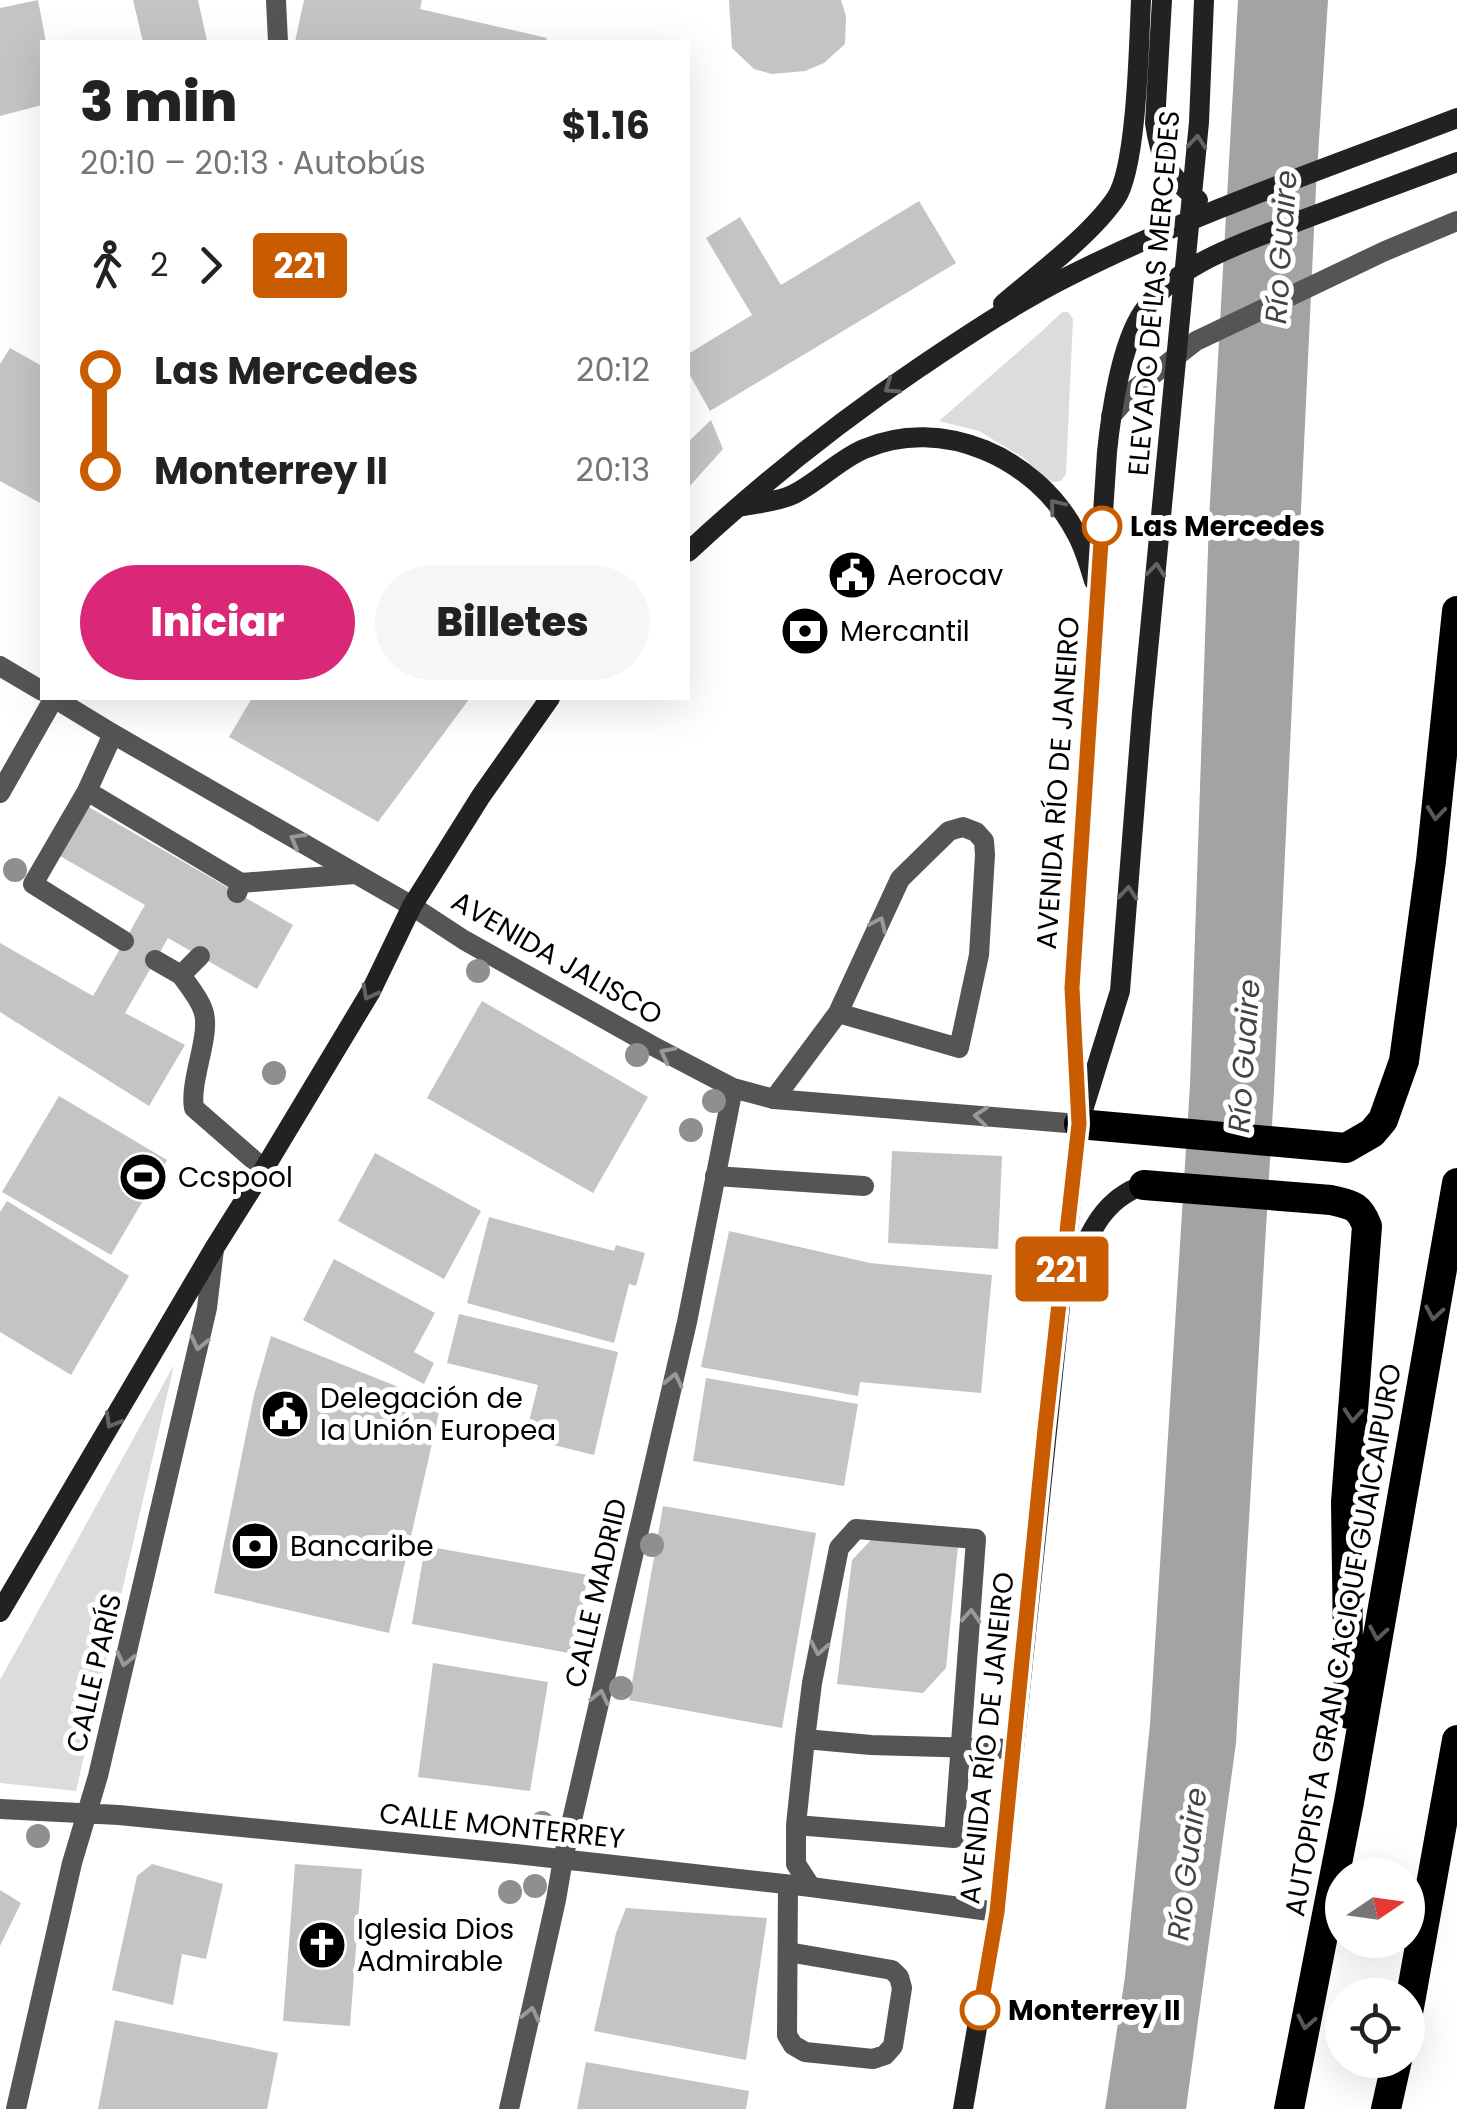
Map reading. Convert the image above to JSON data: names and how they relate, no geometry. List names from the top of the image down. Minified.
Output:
{"streets":{"highway":["AUTOPISTA GRAN CACIQUE GUAICAIPURO"],"street":["ELEVADO DE LAS MERCEDES","AVENIDA RÍO DE JANEIRO","AVENIDA JALISCO","CALLE MADRID","CALLE PARÍS","CALLE MONTERREY"]},"crossings":[["ELEVADO DE LAS MERCEDES","AVENIDA RÍO DE JANEIRO"],["ELEVADO DE LAS MERCEDES","AVENIDA JALISCO"],["AVENIDA RÍO DE JANEIRO","AVENIDA JALISCO"],["AVENIDA RÍO DE JANEIRO","CALLE MONTERREY"],["AVENIDA JALISCO","CALLE MADRID"],["CALLE MADRID","CALLE MONTERREY"],["CALLE PARÍS","CALLE MONTERREY"]],"one_way":["ELEVADO DE LAS MERCEDES","CALLE MADRID"],"water":["Río Guaire"],"places":{"other":["Las Mercedes","Monterrey II"],"public building":["Aerocav","Delegación de la Unión Europea"],"bank":["Mercantil","Bancaribe"],"sports":["Ccspool"],"church":["Iglesia Dios Admirable"]},"lines":["bus line 221"],"north":"right","page":{"on_map":"221","heading":["3 min","20:10 – 20:13 · Autobús","$1.16"],"legs":["2","221"],"list":[{"name":"Las Mercedes","value":"20:12"},{"name":"Monterrey II","value":"20:13"}],"buttons":["Iniciar","Billetes"]}}
